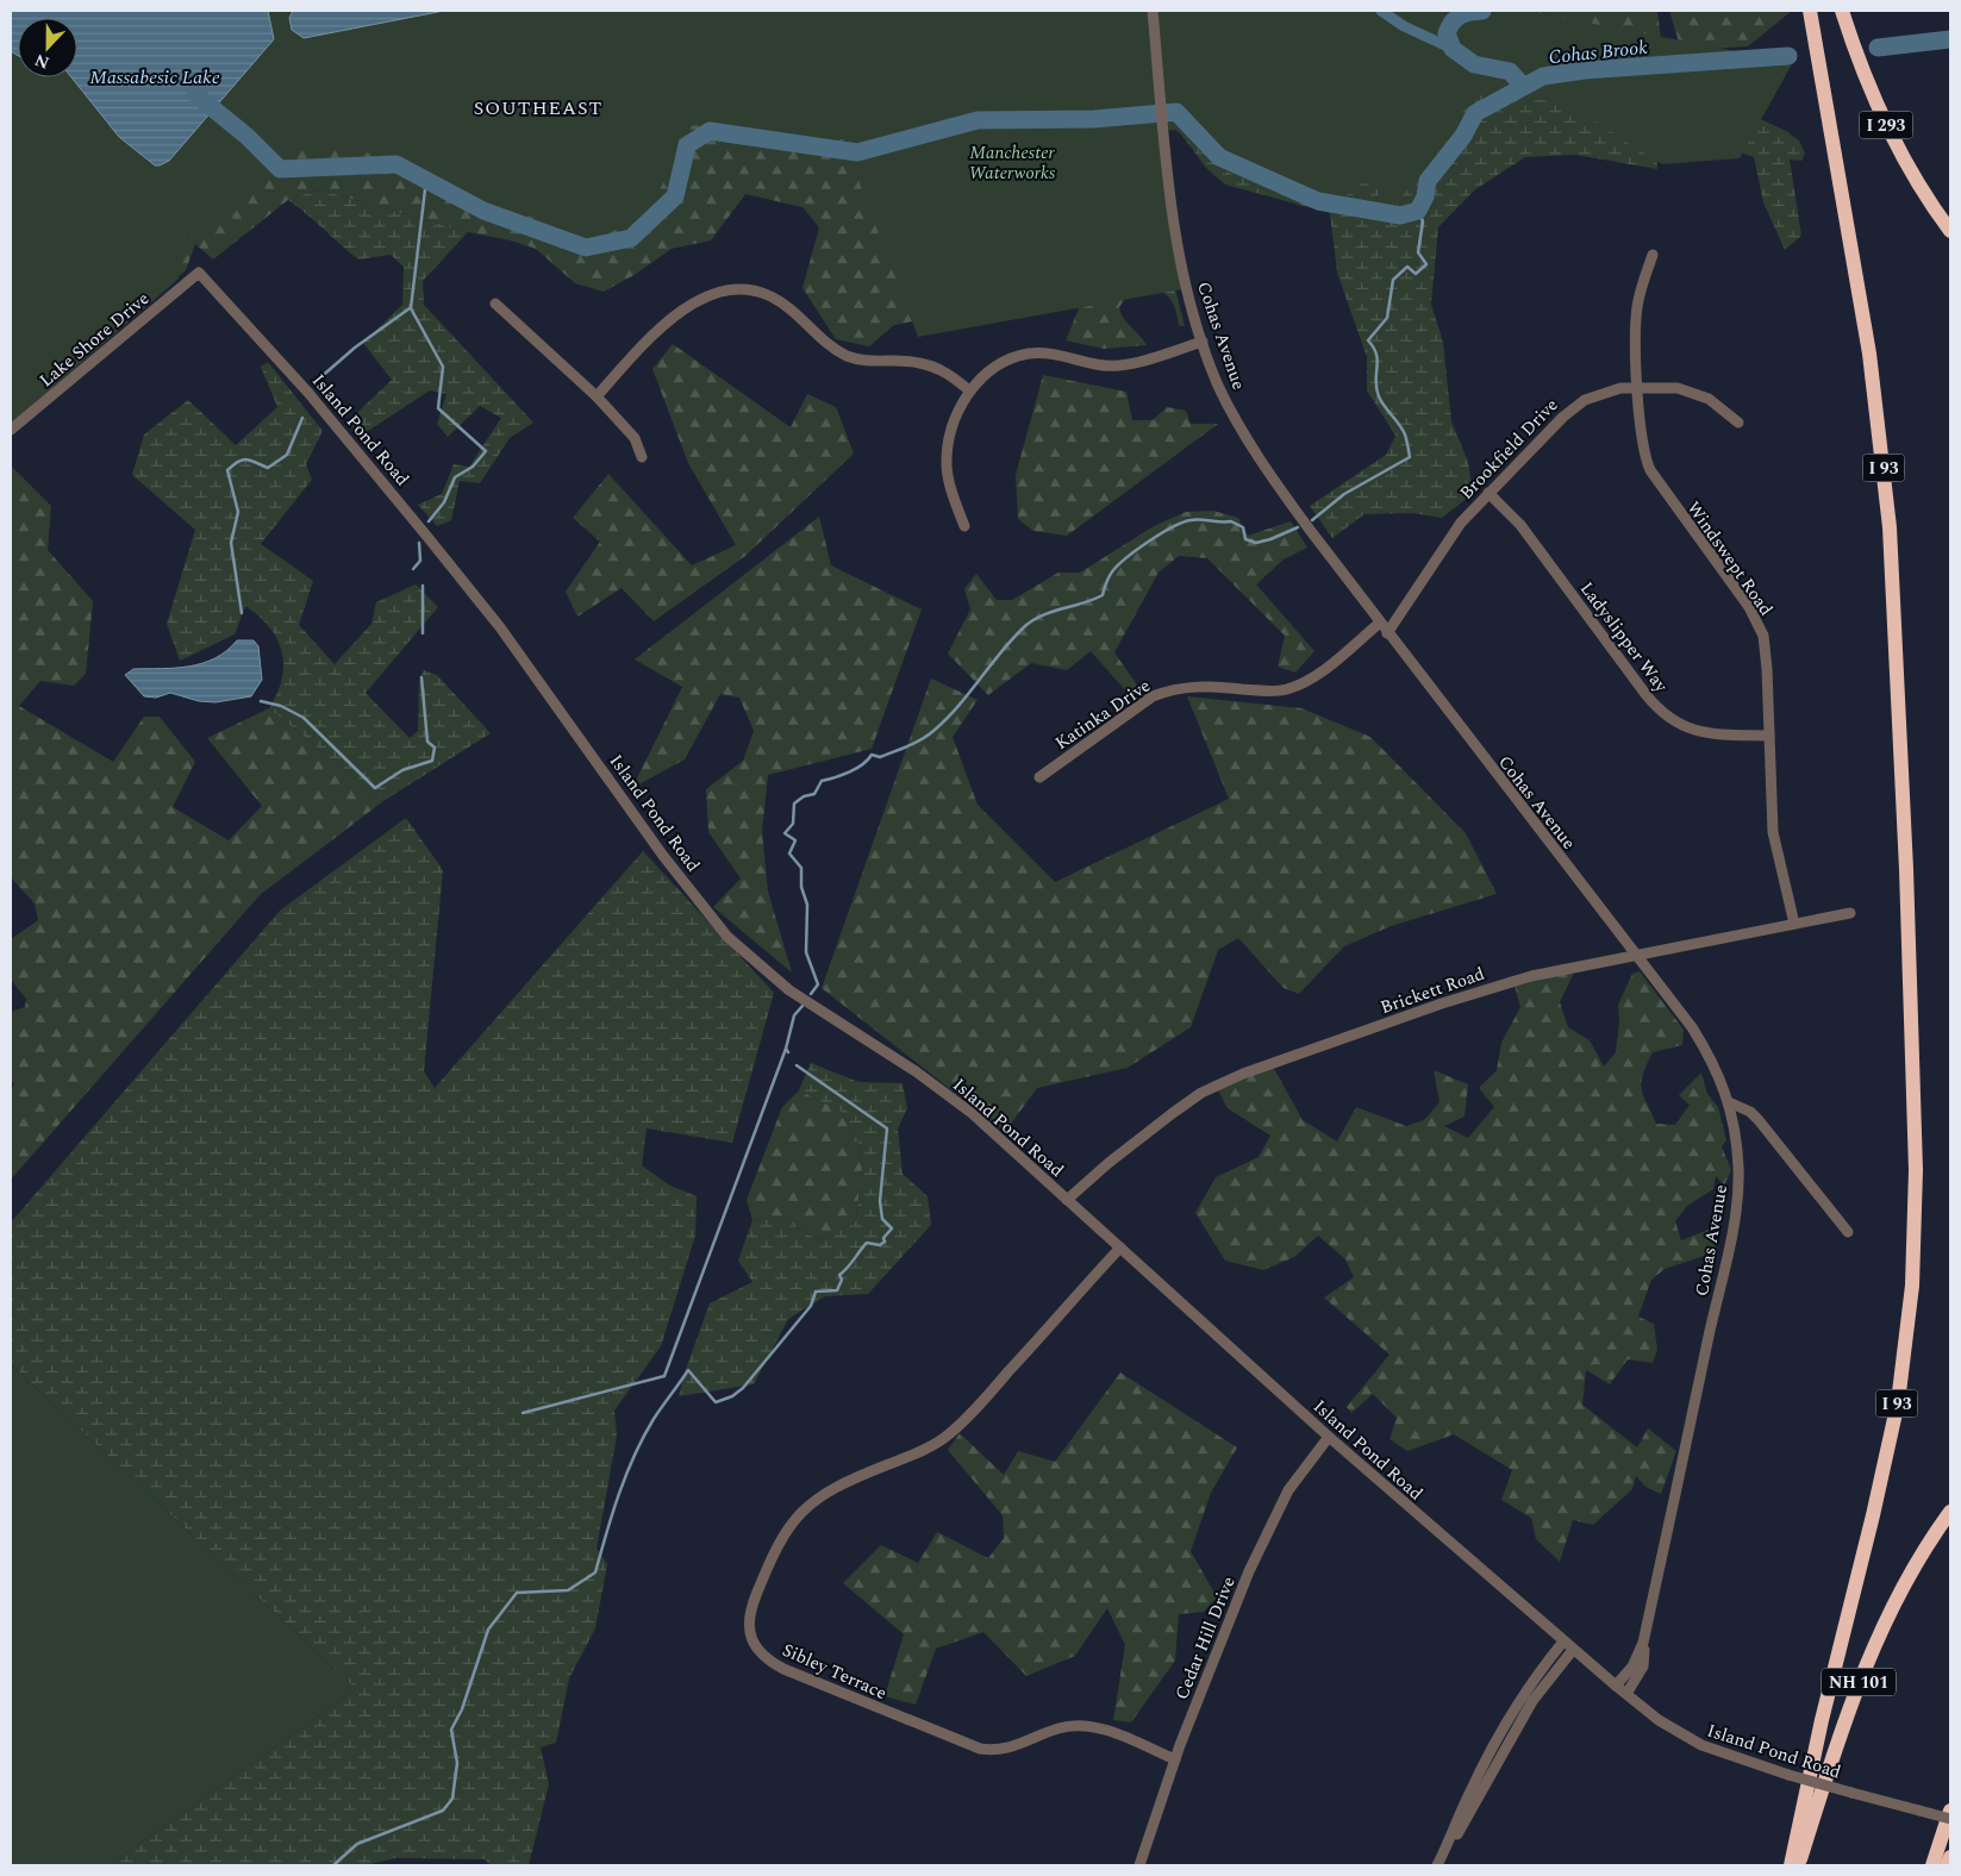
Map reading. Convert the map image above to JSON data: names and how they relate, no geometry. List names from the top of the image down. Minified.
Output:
{"streets":{"highway":["I 293","I 93","NH 101"],"street":["Cohas Avenue","Lake Shore Drive","Island Pond Road","Brookfield Drive","Windswept Road","Ladyslipper Way","Katinka Drive","Brickett Road","Cedar Hill Drive","Sibley Terrace"]},"crossings":[["Cohas Avenue","Island Pond Road"],["Cohas Avenue","Brookfield Drive"],["Cohas Avenue","Katinka Drive"],["Cohas Avenue","Brickett Road"],["Lake Shore Drive","Island Pond Road"],["Island Pond Road","Brickett Road"],["Island Pond Road","Cedar Hill Drive"],["Island Pond Road","Sibley Terrace"],["Brookfield Drive","Windswept Road"],["Brookfield Drive","Ladyslipper Way"],["Windswept Road","Ladyslipper Way"],["Windswept Road","Brickett Road"],["Cedar Hill Drive","Sibley Terrace"]],"districts":["SOUTHEAST"],"water":["Cohas Brook","Massabesic Lake"],"parks":["Manchester Waterworks"],"north":"bottom"}
